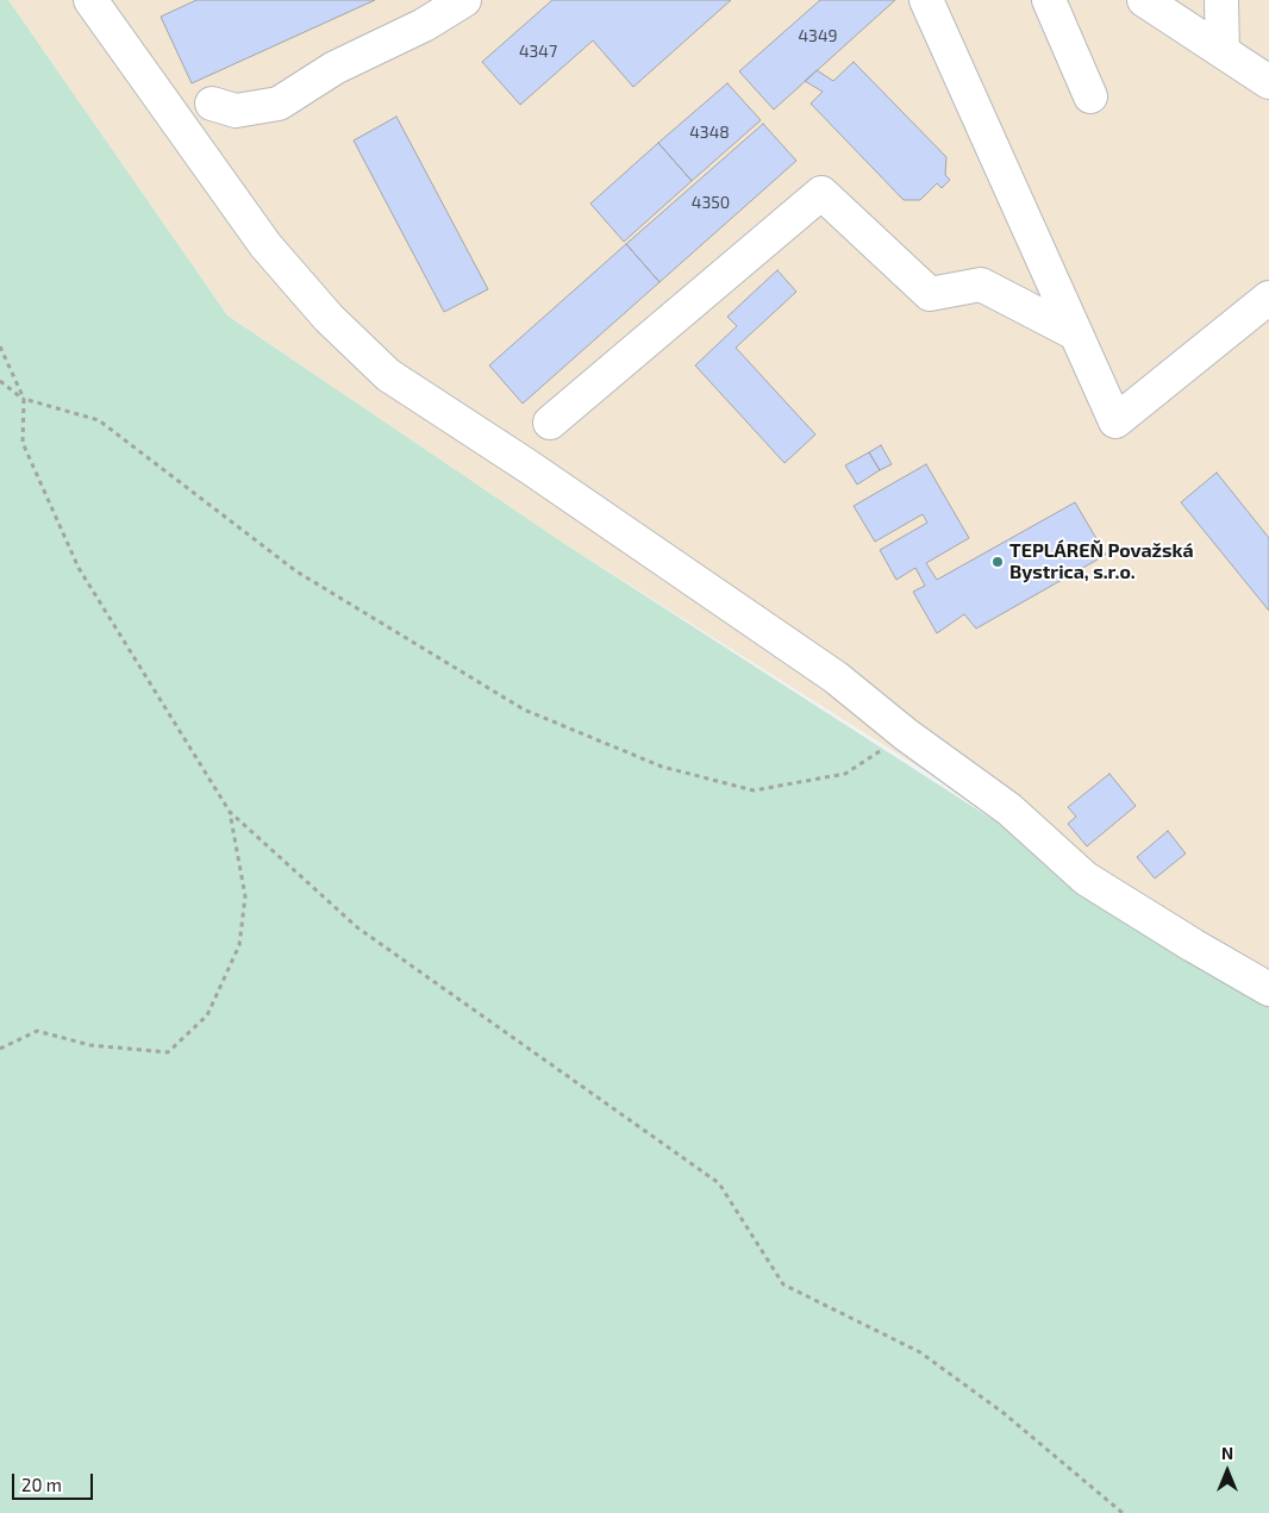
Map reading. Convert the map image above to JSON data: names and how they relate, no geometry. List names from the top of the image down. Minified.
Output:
{"places":["TEPLÁREŇ Považská Bystrica, s.r.o."],"house_numbers":["4349","4347","4348","4350"],"scale_bar":"20 m","north":"top"}
